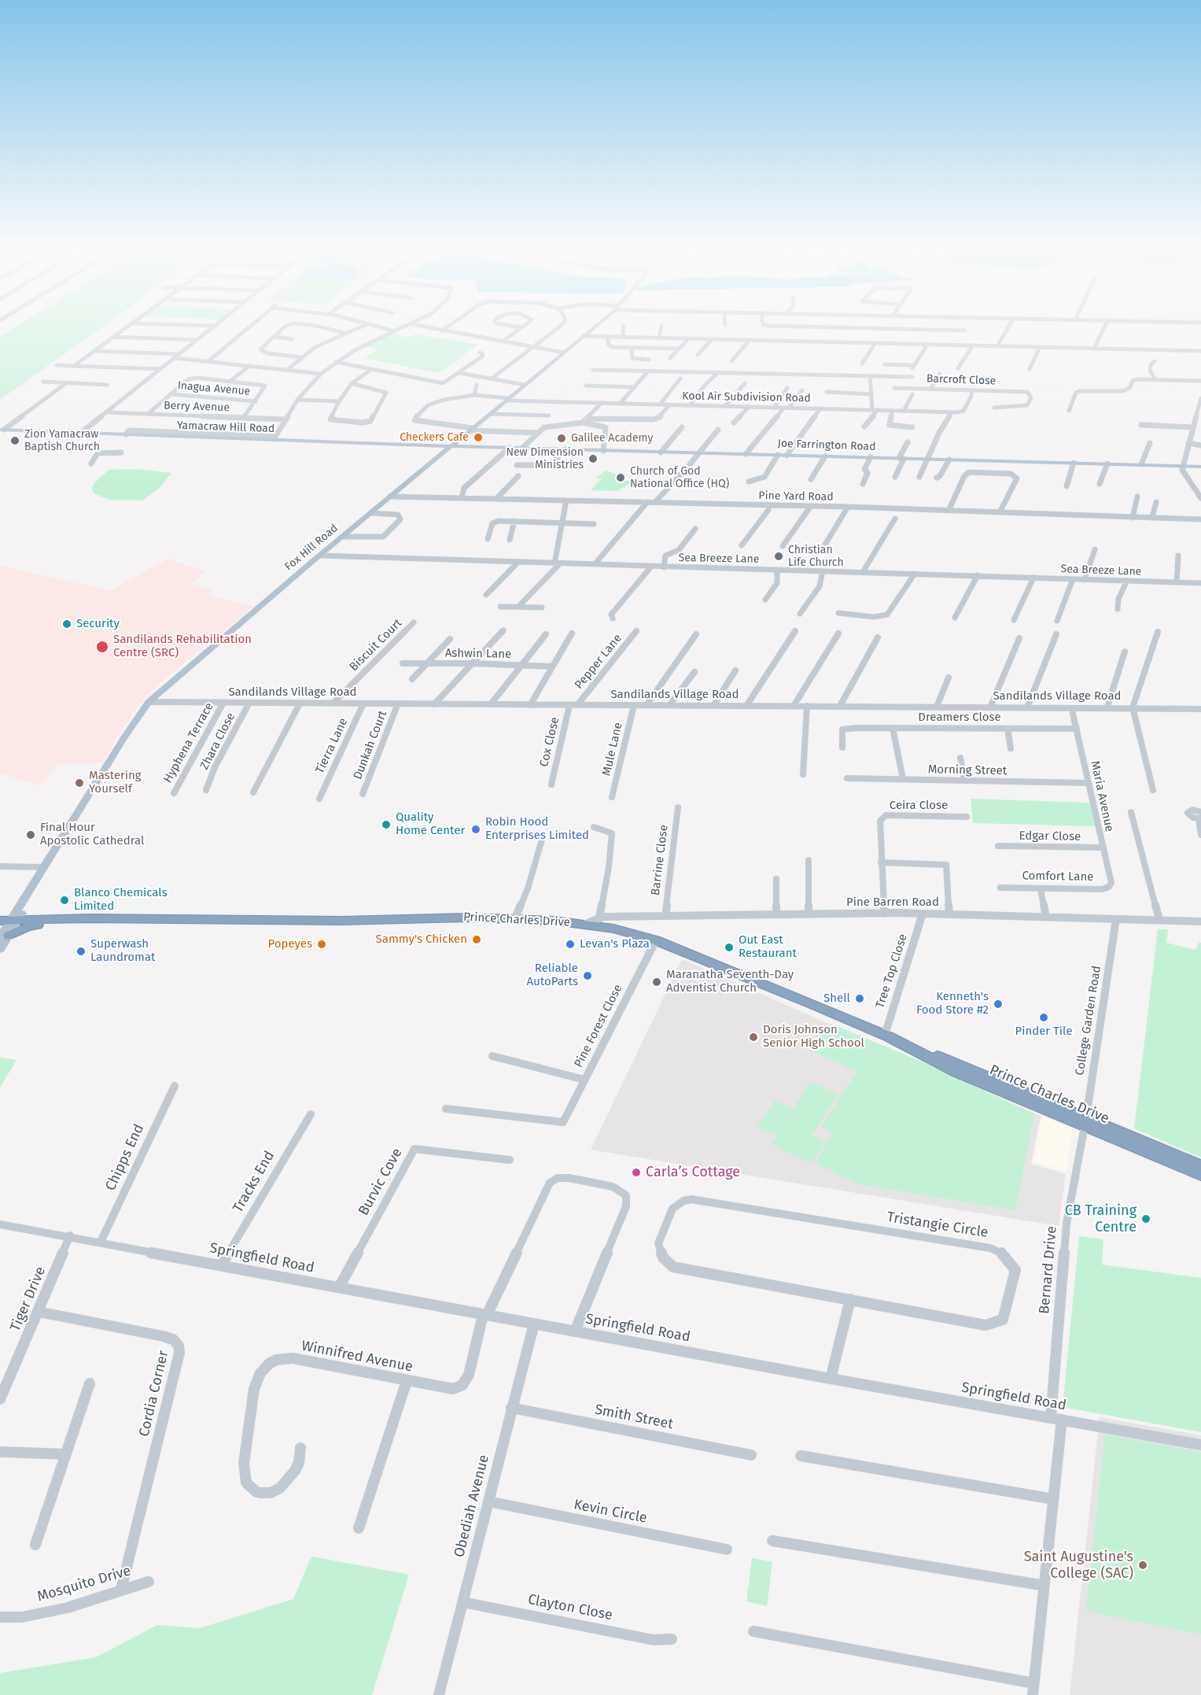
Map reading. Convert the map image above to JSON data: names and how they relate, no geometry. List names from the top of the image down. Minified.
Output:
{"streets":{"highway":["Prince Charles Drive"],"main road":["Yamacraw Hill Road","Joe Farrington Road","Fox Hill Road"],"street":["Barcroft Close","Inagua Avenue","Kool Air Subdivision Road","Berry Avenue","Pine Yard Road","Sea Breeze Lane","Biscuit Court","Ashwin Lane","Pepper Lane","Sandilands Village Road","Dreamers Close","Zhara Close","Cox Close","Hyphena Terrace","Dunkah Court","Tierra Lane","Mule Lane","Morning Street","Maria Avenue","Ceira Close","Edgar Close","Barrine Close","Comfort Lane","Pine Barren Road","Tree Top Close","College Garden Road","Pine Forest Close","Chipps End","Tracks End","Burvic Cove","Tristangie Circle","Springfield Road","Bernard Drive","Tiger Drive","Winnifred Avenue","Cordia Corner","Smith Street","Obediah Avenue","Kevin Circle","Mosquito Drive","Clayton Close"]},"crossings":[["Kool Air Subdivision Road","Fox Hill Road"],["Yamacraw Hill Road","Joe Farrington Road"],["Yamacraw Hill Road","Fox Hill Road"],["Joe Farrington Road","Fox Hill Road"],["Pine Yard Road","Fox Hill Road"],["Fox Hill Road","Sea Breeze Lane"],["Fox Hill Road","Sandilands Village Road"],["Fox Hill Road","Prince Charles Drive"],["Biscuit Court","Sandilands Village Road"],["Pepper Lane","Sandilands Village Road"],["Pepper Lane","Cox Close"],["Sandilands Village Road","Zhara Close"],["Sandilands Village Road","Cox Close"],["Sandilands Village Road","Hyphena Terrace"],["Sandilands Village Road","Dunkah Court"],["Sandilands Village Road","Tierra Lane"],["Sandilands Village Road","Mule Lane"],["Dreamers Close","Maria Avenue"],["Morning Street","Maria Avenue"],["Maria Avenue","Edgar Close"],["Maria Avenue","Comfort Lane"],["Ceira Close","Pine Barren Road"],["Barrine Close","Pine Barren Road"],["Pine Barren Road","Prince Charles Drive"],["Pine Barren Road","Tree Top Close"],["Pine Barren Road","College Garden Road"],["Prince Charles Drive","Tree Top Close"],["Prince Charles Drive","College Garden Road"],["Prince Charles Drive","Pine Forest Close"],["Prince Charles Drive","Bernard Drive"],["College Garden Road","Bernard Drive"],["Chipps End","Springfield Road"],["Tracks End","Springfield Road"],["Burvic Cove","Springfield Road"],["Springfield Road","Bernard Drive"],["Springfield Road","Tiger Drive"],["Springfield Road","Winnifred Avenue"],["Springfield Road","Obediah Avenue"],["Tiger Drive","Cordia Corner"],["Cordia Corner","Mosquito Drive"],["Smith Street","Obediah Avenue"],["Obediah Avenue","Kevin Circle"],["Obediah Avenue","Clayton Close"]],"places":["Checkers Cafe","Galilee Academy","Zion Yamacraw Baptish Church","New Dimension Ministries","Church of God National Office (HQ)","Christian Life Church","Security","Sandilands Rehabilitation Centre (SRC)","Mastering Yourself","Quality Home Center","Robin Hood Enterprises Limited","Final Hour Apostolic Cathedral","Blanco Chemicals Limited","Sammy's Chicken","Popeyes","Levan's Plaza","Out East Restaurant","Superwash Laundromat","Reliable AutoParts","Maranatha Seventh-Day Adventist Church","Shell","Kenneth's Food Store #2","Pinder Tile","Doris Johnson Senior High School","Carla’s Cottage","CB Training Centre","Saint Augustine's College (SAC)"]}
